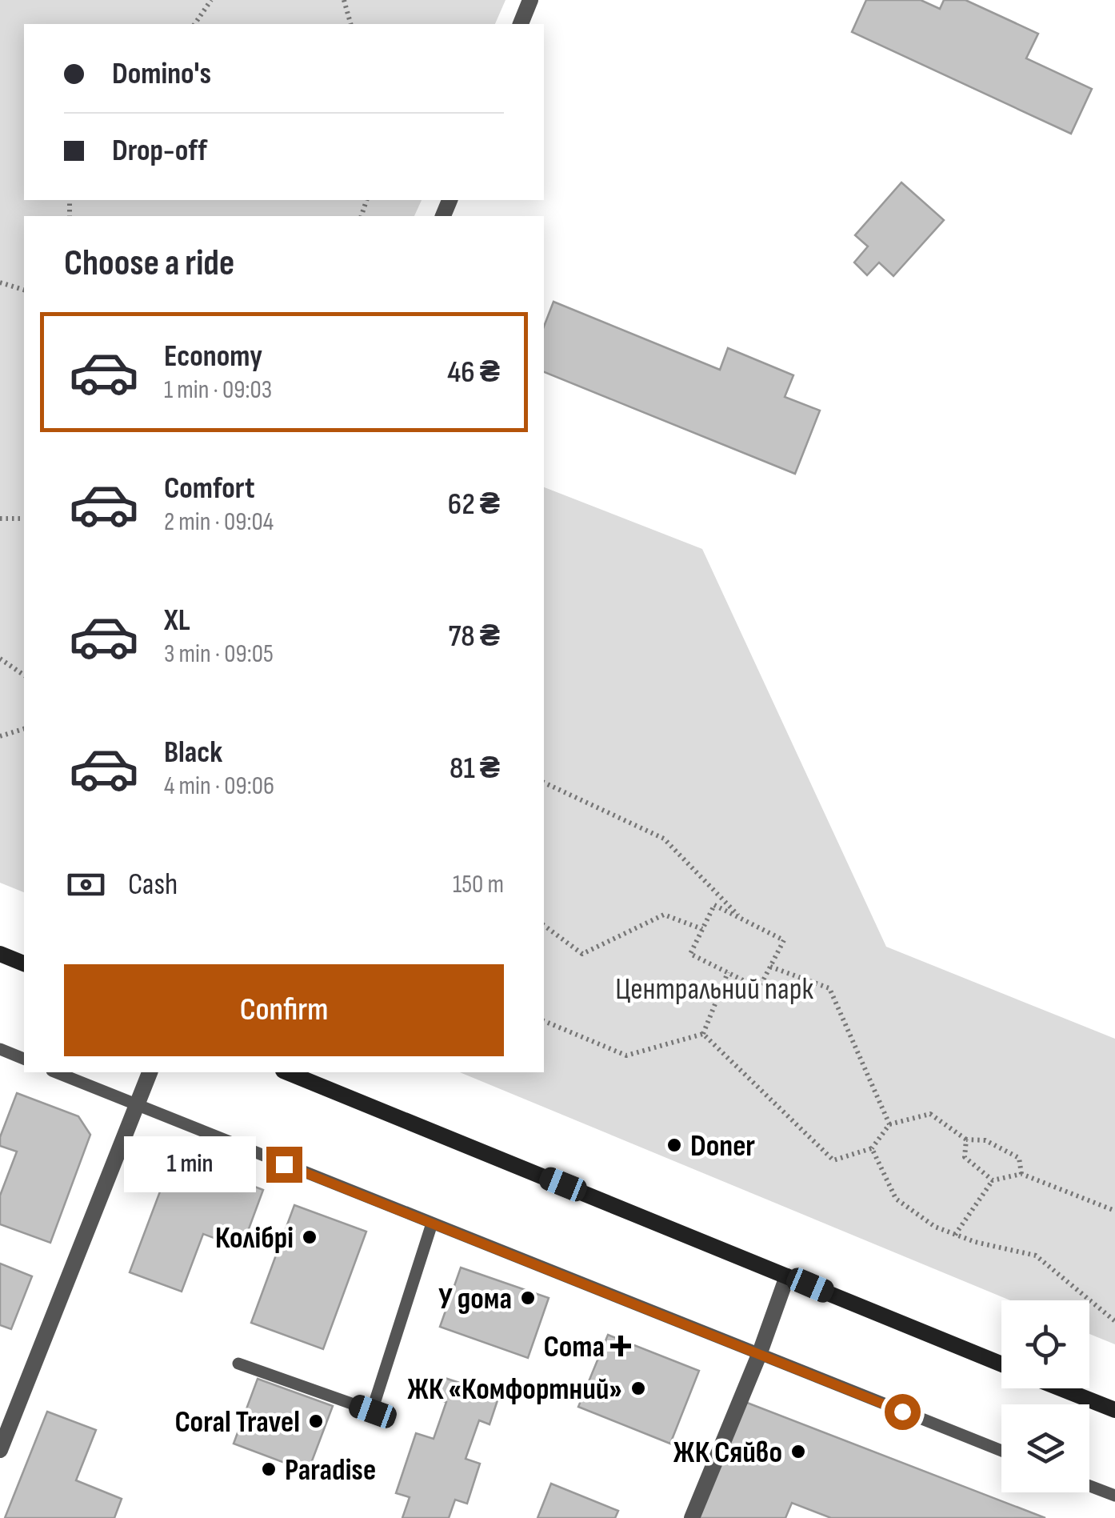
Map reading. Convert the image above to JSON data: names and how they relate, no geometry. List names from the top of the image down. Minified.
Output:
{"parks":["Центральний парк"],"places":{"other":["Doner","Колібрі","У дома","ЖК «Комфортний»","Coral Travel","ЖК Сяйво","Paradise"],"health":["Сота"]},"page":{"banner":["Domino's","Drop-off"],"heading":"Choose a ride","list":[{"name":"Economy","note":"1 min · 09:03","value":"46 ₴"},{"name":"Comfort","note":"2 min · 09:04","value":"62 ₴"},{"name":"XL","note":"3 min · 09:05","value":"78 ₴"},{"name":"Black","note":"4 min · 09:06","value":"81 ₴"}],"pay":["Cash","150 m"],"buttons":"Confirm","bubble":"1 min"}}
